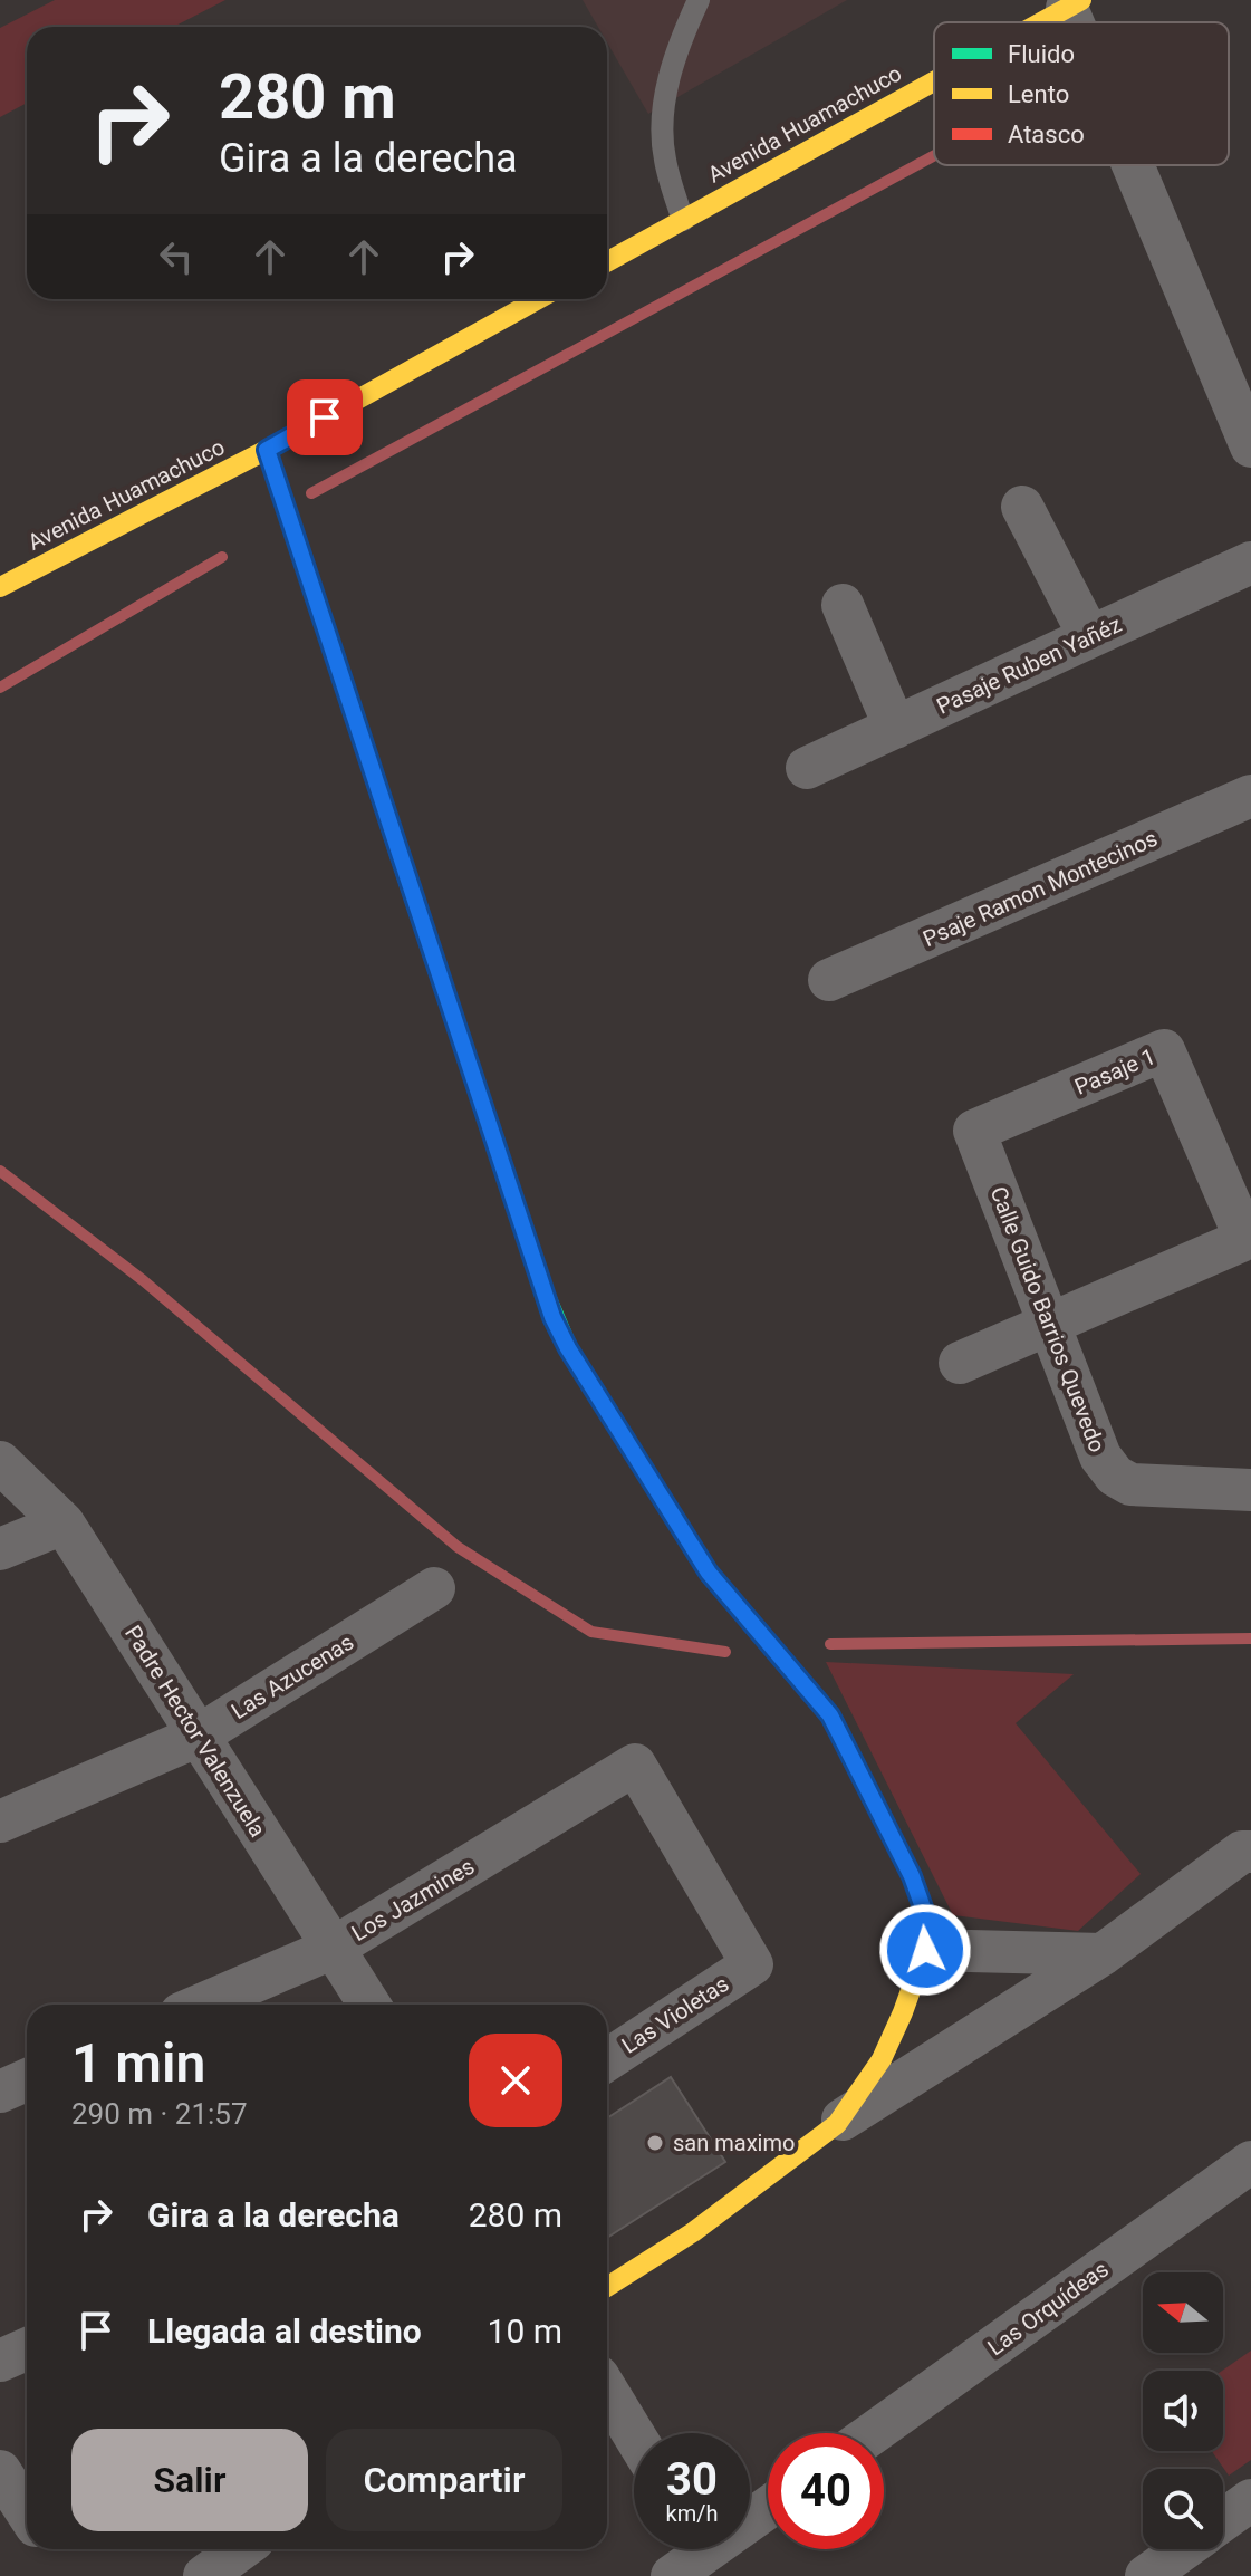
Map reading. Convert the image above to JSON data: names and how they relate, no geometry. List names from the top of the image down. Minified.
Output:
{"streets":{"street":["Avenida Huamachuco","Pasaje Ruben Yañéz","Psaje Ramon Montecinos","Pasaje 1","Calle Guido Barrios Quevedo","Las Azucenas","Padre Hector Valenzuela","Los Jazmines","Las Violetas","Las Orquídeas"]},"crossings":[["Pasaje 1","Calle Guido Barrios Quevedo"],["Las Azucenas","Padre Hector Valenzuela"],["Padre Hector Valenzuela","Los Jazmines"],["Los Jazmines","Las Violetas"]],"places":["san maximo"],"legend":["Fluido","Lento","Atasco"],"north":"left","page":{"turn":["280 m","Gira a la derecha"],"heading":["1 min","290 m · 21:57"],"list":[{"name":"Gira a la derecha","value":"280 m"},{"name":"Llegada al destino","value":"10 m"}],"buttons":["Salir","Compartir"],"speed":"30 km/h","limit":"40"}}
